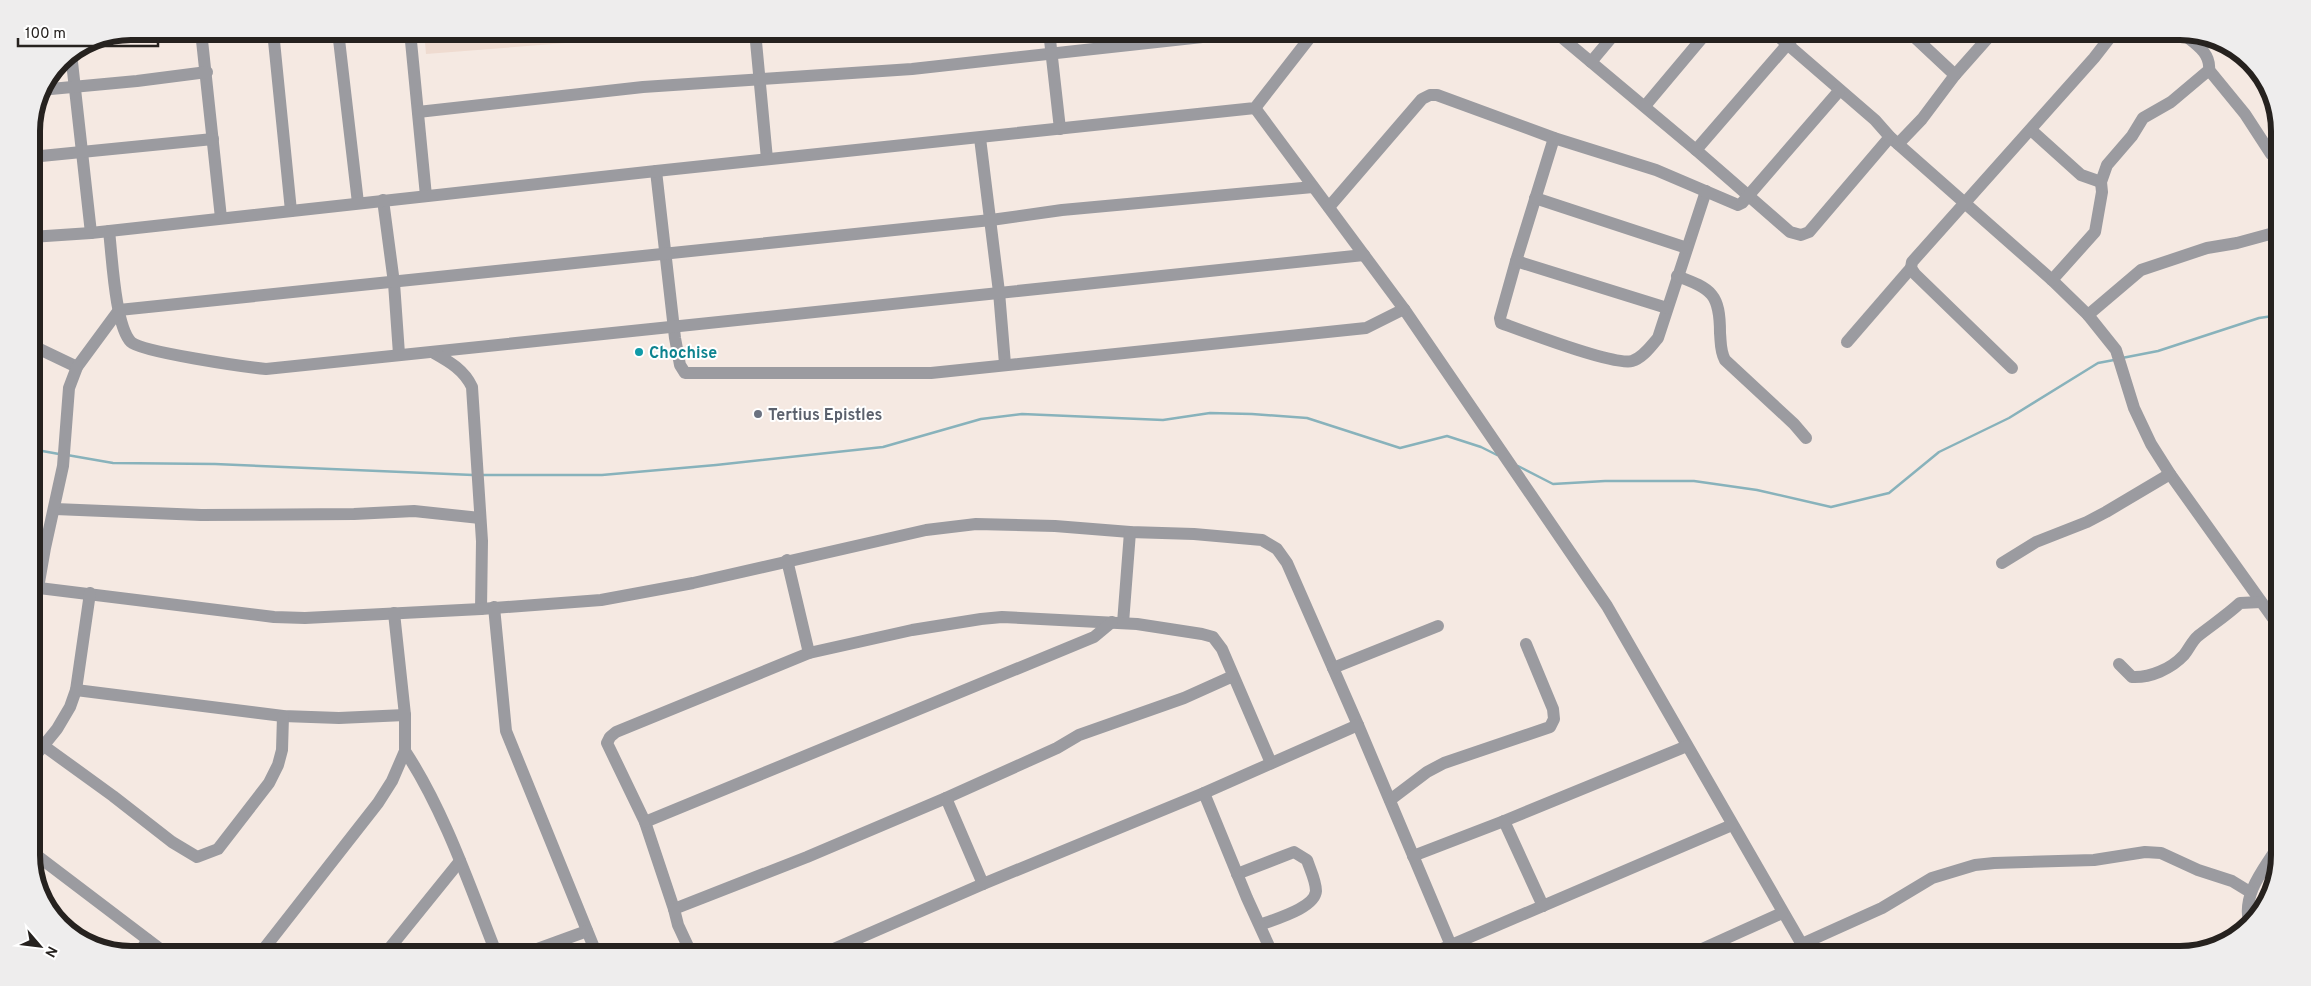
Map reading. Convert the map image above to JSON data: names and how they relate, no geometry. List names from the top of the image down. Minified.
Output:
{"places":["Chochise","Tertius Epistles"],"scale_bar":"100 m","north":"bottom right"}
